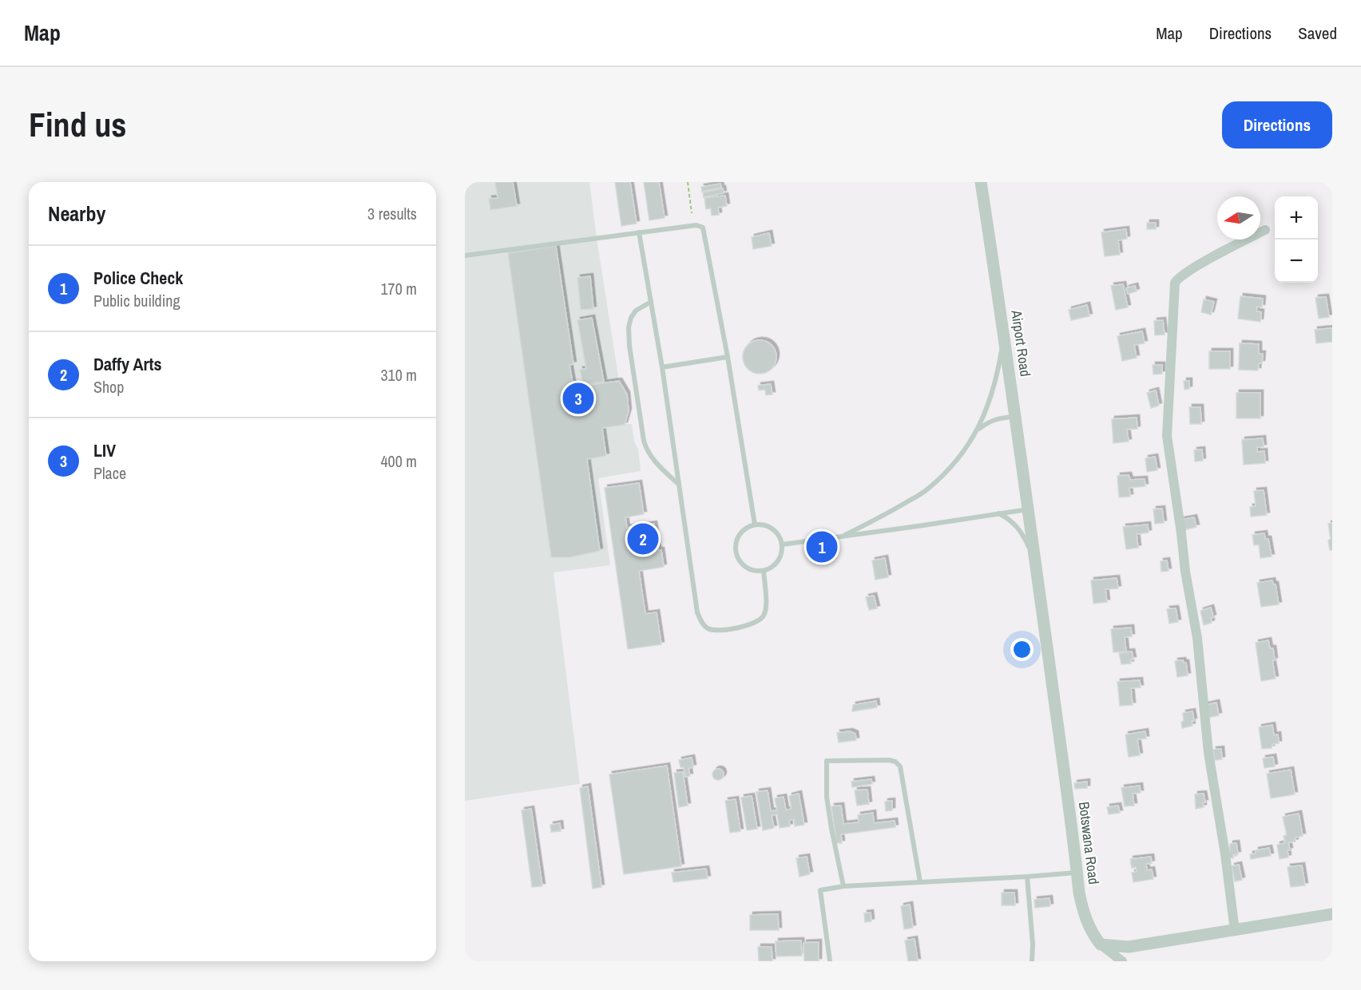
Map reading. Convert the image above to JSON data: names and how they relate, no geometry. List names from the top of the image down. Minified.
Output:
{"streets":{"street":["Airport Road","Botswana Road"]},"crossings":[["Airport Road","Botswana Road"]],"north":"left","page":{"header":"Map","nav":["Map","Directions","Saved"],"buttons":"Directions","title":"Find us","heading":["Nearby","3 results"],"map_buttons":["+","−"],"list":[{"mark":"1","name":"Police Check","note":"Public building","value":"170 m"},{"mark":"2","name":"Daffy Arts","note":"Shop","value":"310 m"},{"mark":"3","name":"LIV","note":"Place","value":"400 m"}],"pins":["3","2","1"]}}
